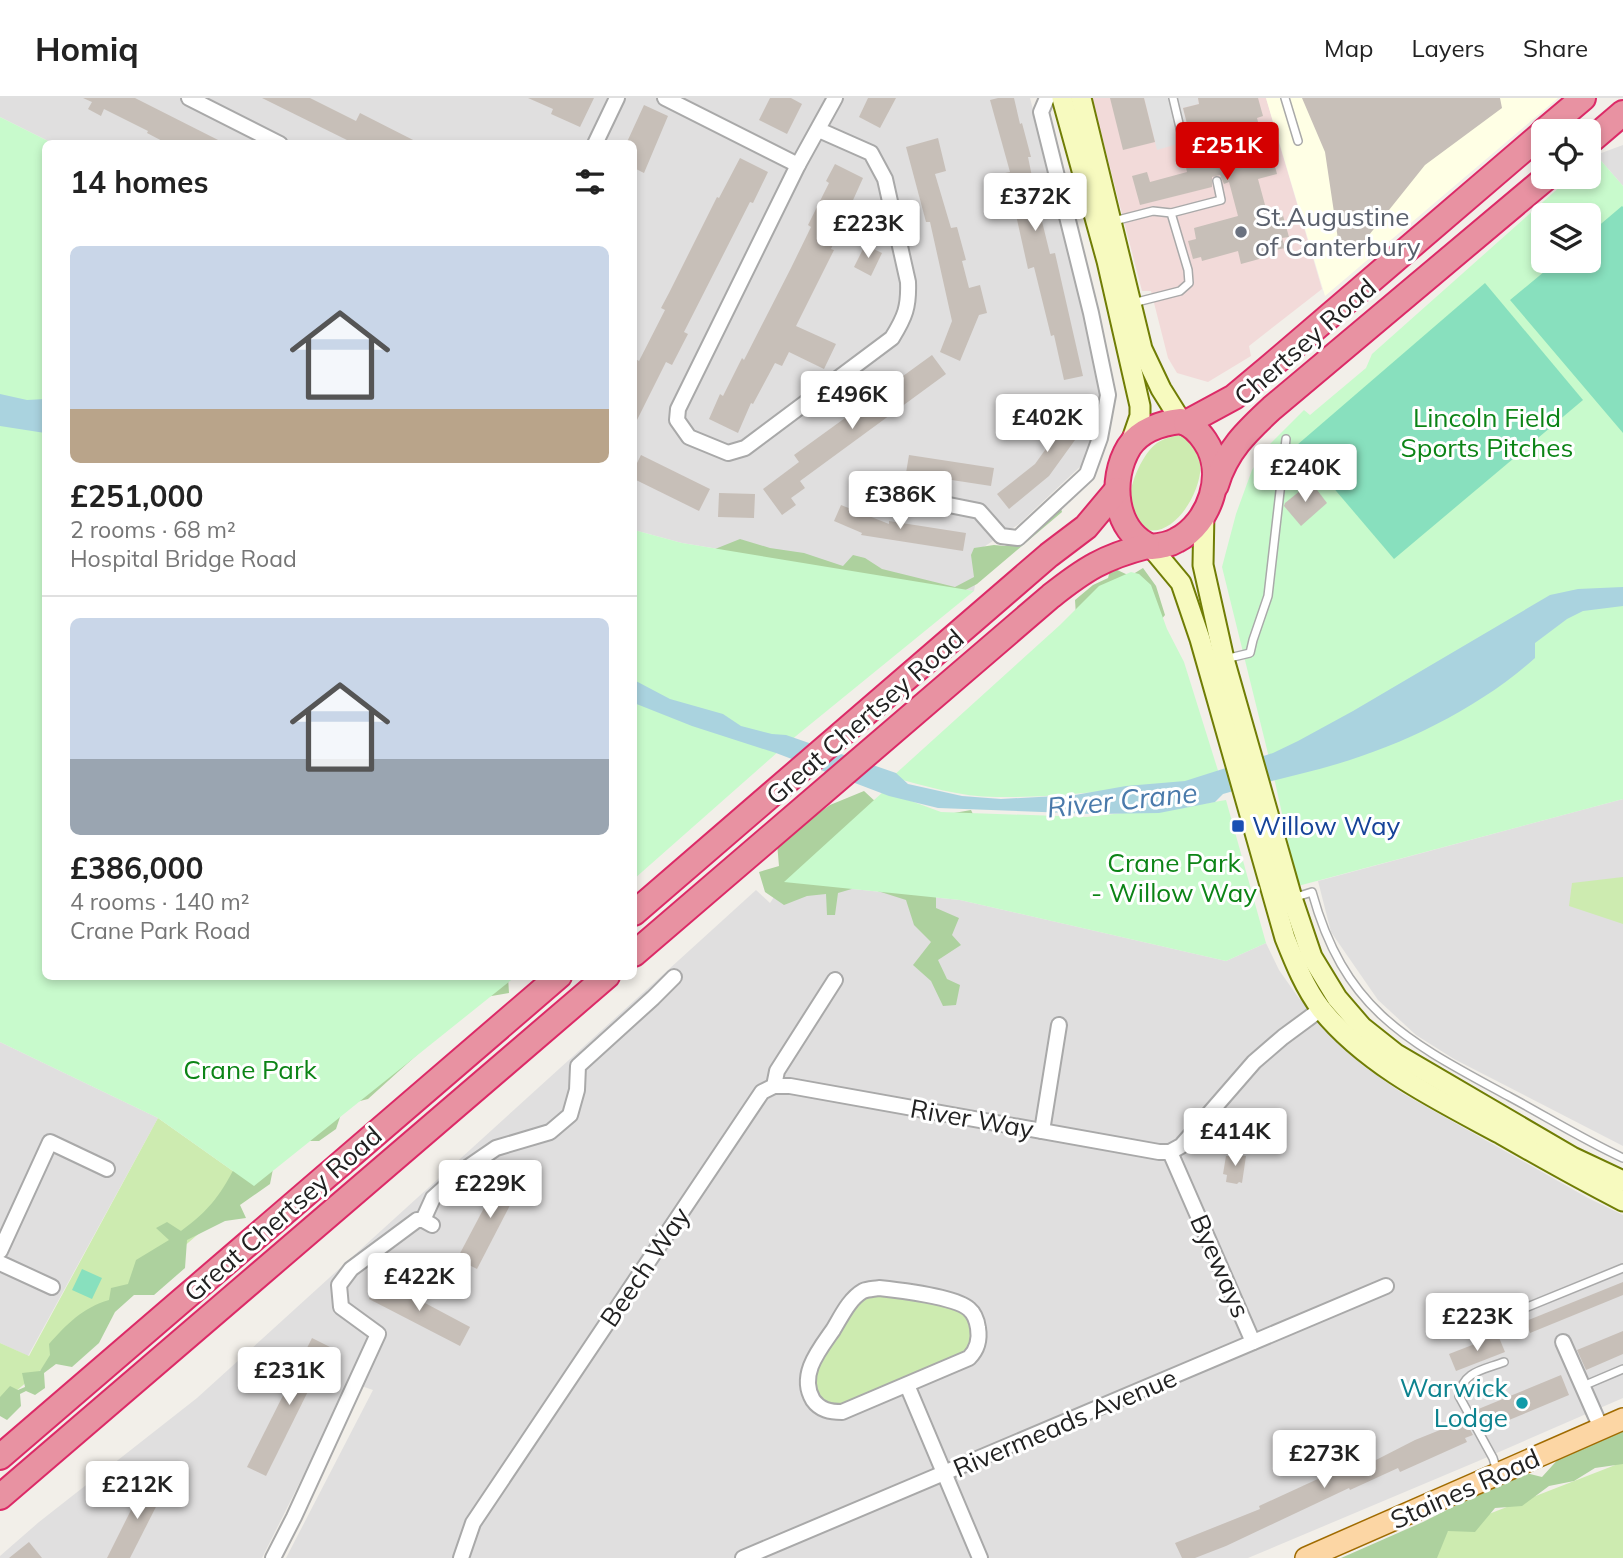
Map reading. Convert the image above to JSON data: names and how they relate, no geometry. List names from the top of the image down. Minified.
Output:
{"streets":{"highway":["Chertsey Road","Great Chertsey Road"],"main road":["Staines Road"],"street":["River Way","Byeways","Beech Way","Rivermeads Avenue"]},"crossings":[["Chertsey Road","Great Chertsey Road"],["River Way","Byeways"],["River Way","Beech Way"],["Byeways","Rivermeads Avenue"]],"water":["River Crane"],"parks":["Lincoln Field Sports Pitches","Crane Park - Willow Way","Crane Park"],"places":{"other":["St.Augustine of Canterbury","Warwick Lodge"],"transit":["Willow Way"]},"page":{"header":"Homiq","nav":["Map","Layers","Share"],"price":["£251K","£372K","£223K","£496K","£402K","£240K","£386K","£414K","£229K","£422K","£223K","£231K","£273K","£212K"],"heading":"14 homes","list":[{"name":"£251,000","note":"2 rooms · 68 m² · Hospital Bridge Road"},{"name":"£386,000","note":"4 rooms · 140 m² · Crane Park Road"}]}}
